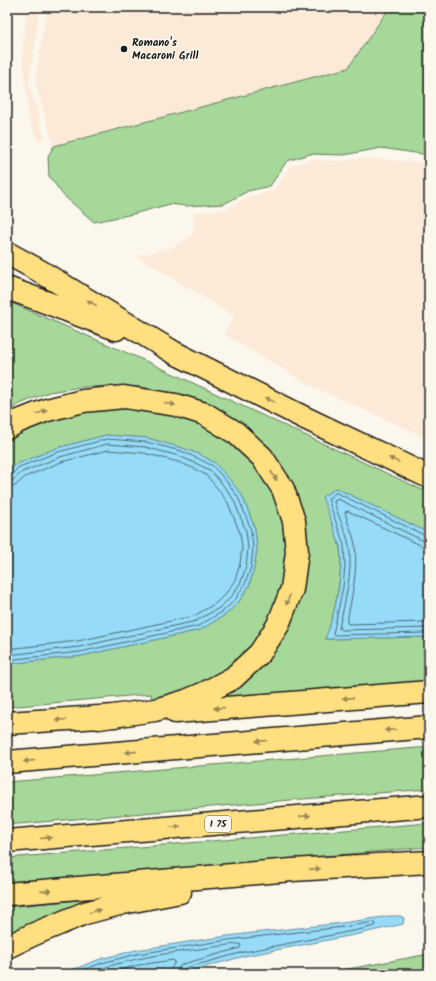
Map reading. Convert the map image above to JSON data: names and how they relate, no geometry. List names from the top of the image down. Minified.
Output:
{"streets":{"highway":["I 75"]},"places":["Romano's Macaroni Grill"]}
